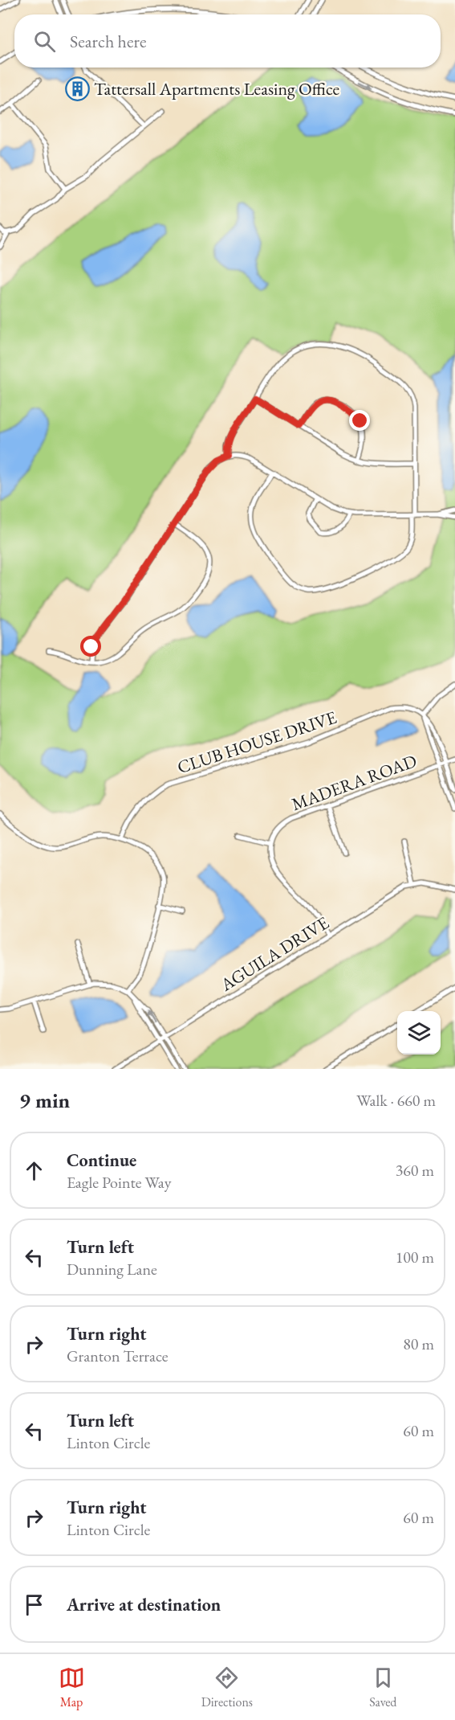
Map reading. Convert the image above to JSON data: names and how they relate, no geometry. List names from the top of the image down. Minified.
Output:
{"streets":{"street":["CLUB HOUSE DRIVE","MADERA ROAD","AGUILA DRIVE"]},"places":{"building":["Tattersall Apartments Leasing Office"]},"page":{"search":"Search here","heading":["9 min","Walk · 660 m"],"list":[["Continue","Eagle Pointe Way","360 m"],["Turn left","Dunning Lane","100 m"],["Turn right","Granton Terrace","80 m"],["Turn left","Linton Circle","60 m"],["Turn right","Linton Circle","60 m"],"Arrive at destination"],"nav":["Map","Directions","Saved"]}}
